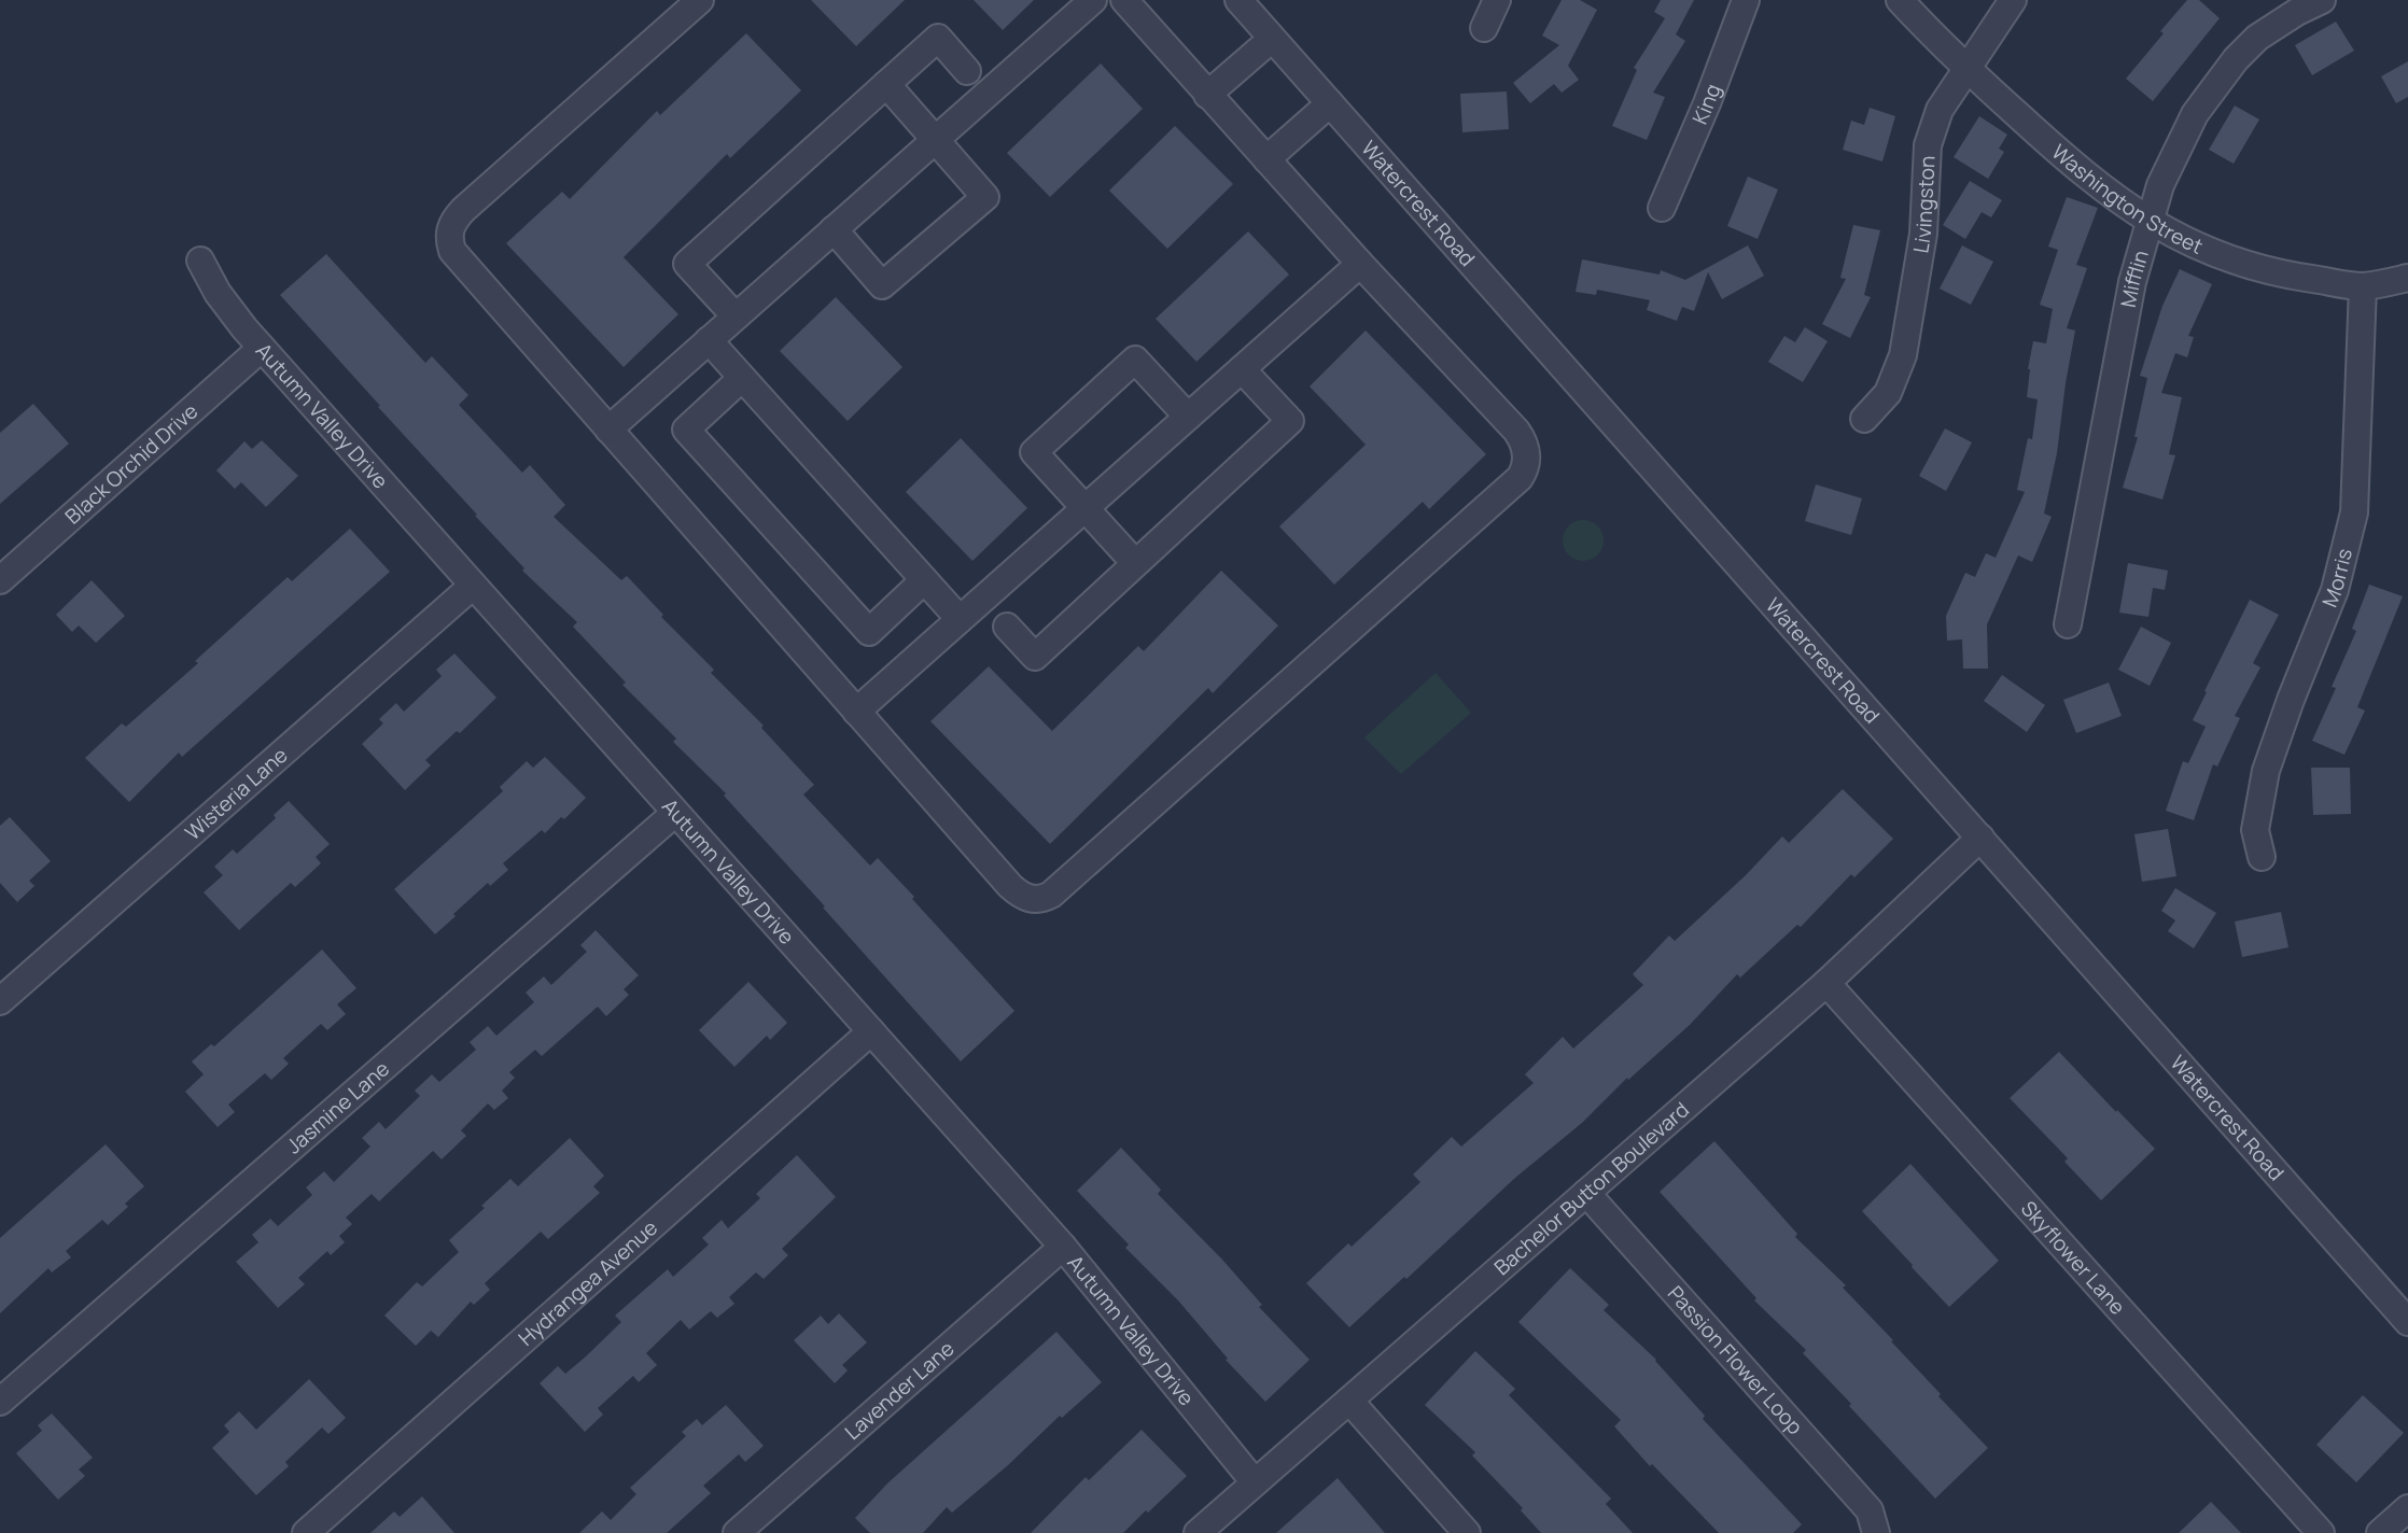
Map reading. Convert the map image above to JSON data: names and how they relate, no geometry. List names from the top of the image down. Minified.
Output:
{"streets":{"street":["King","Washington Street","Watercrest Road","Livingston","Mifflin","Autumn Valley Drive","Black Orchid Drive","Morris","Wisteria Lane","Jasmine Lane","Bachelor Button Boulevard","Skyflower Lane","Hydrangea Avenue","Passion Flower Loop","Lavender Lane"]},"crossings":[["Washington Street","Livingston"],["Washington Street","Mifflin"],["Washington Street","Morris"],["Watercrest Road","Bachelor Button Boulevard"],["Autumn Valley Drive","Black Orchid Drive"],["Autumn Valley Drive","Wisteria Lane"],["Autumn Valley Drive","Jasmine Lane"],["Autumn Valley Drive","Bachelor Button Boulevard"],["Autumn Valley Drive","Hydrangea Avenue"],["Autumn Valley Drive","Lavender Lane"],["Bachelor Button Boulevard","Skyflower Lane"],["Bachelor Button Boulevard","Passion Flower Loop"]]}
